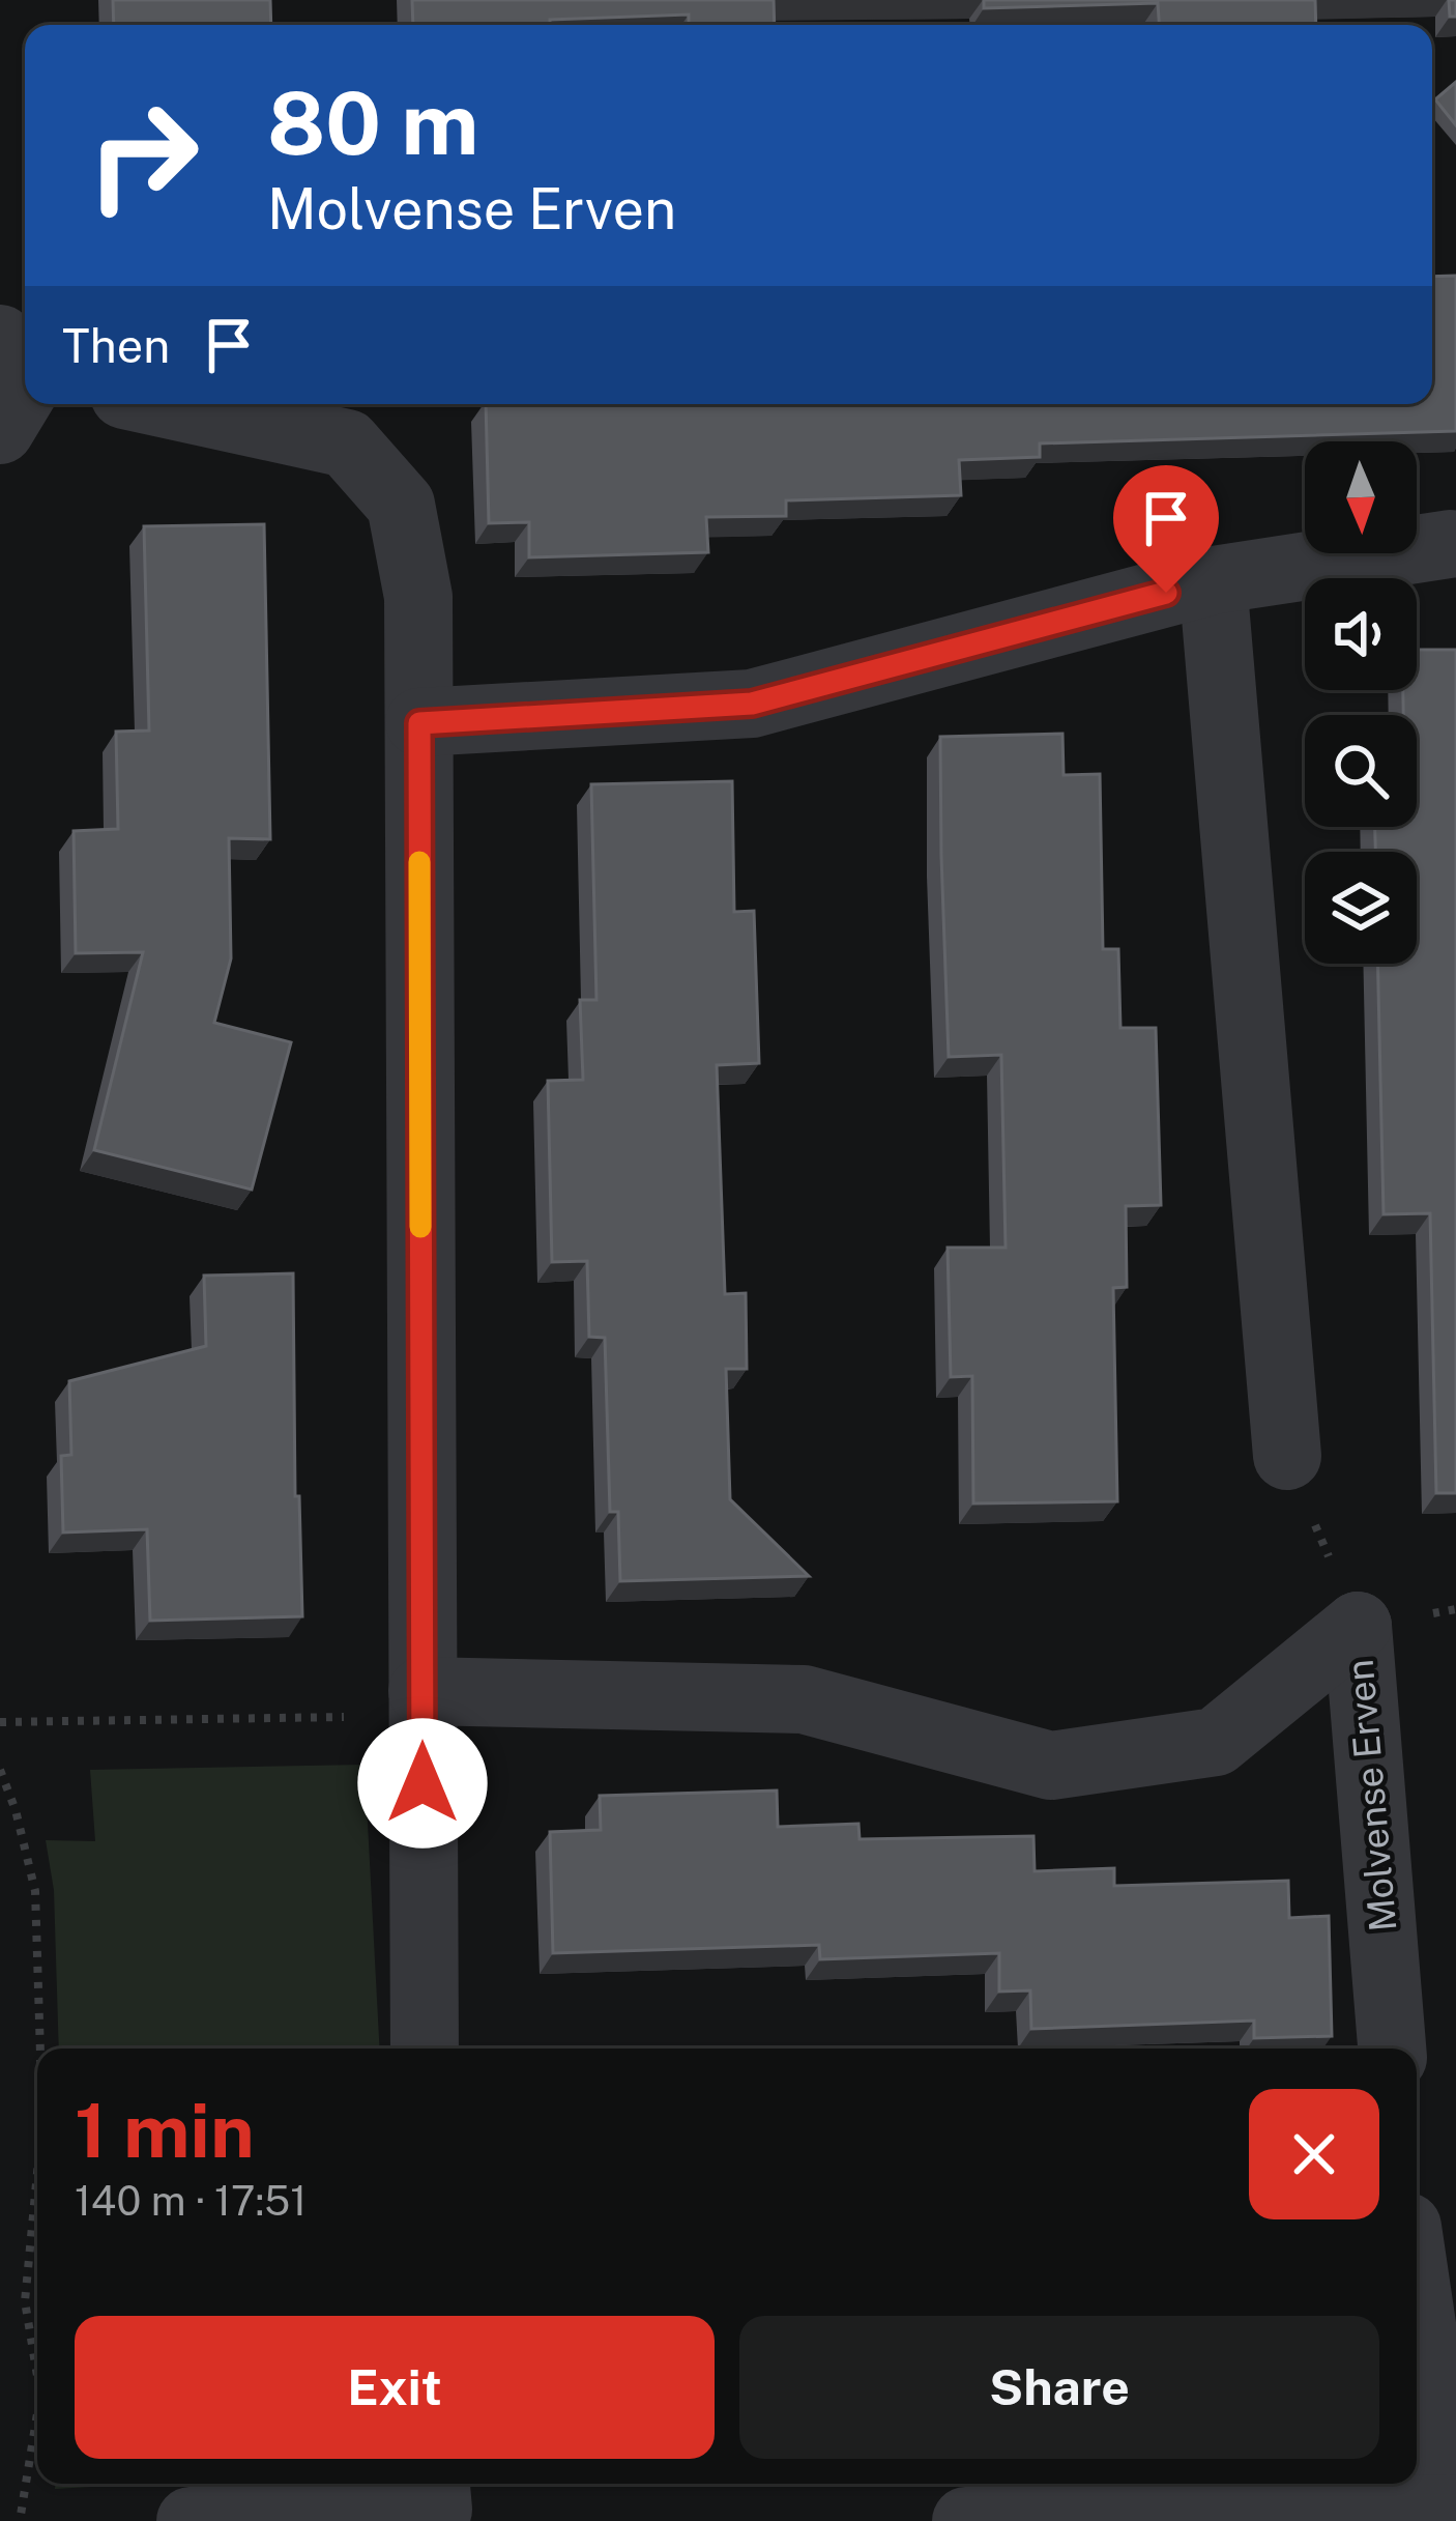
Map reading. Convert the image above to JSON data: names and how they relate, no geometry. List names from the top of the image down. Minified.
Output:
{"streets":{"street":["Molvense Erven"]},"north":"bottom","page":{"turn":["80 m","Molvense Erven"],"then":"Then","heading":["1 min","140 m · 17:51"],"buttons":["Exit","Share"]}}
